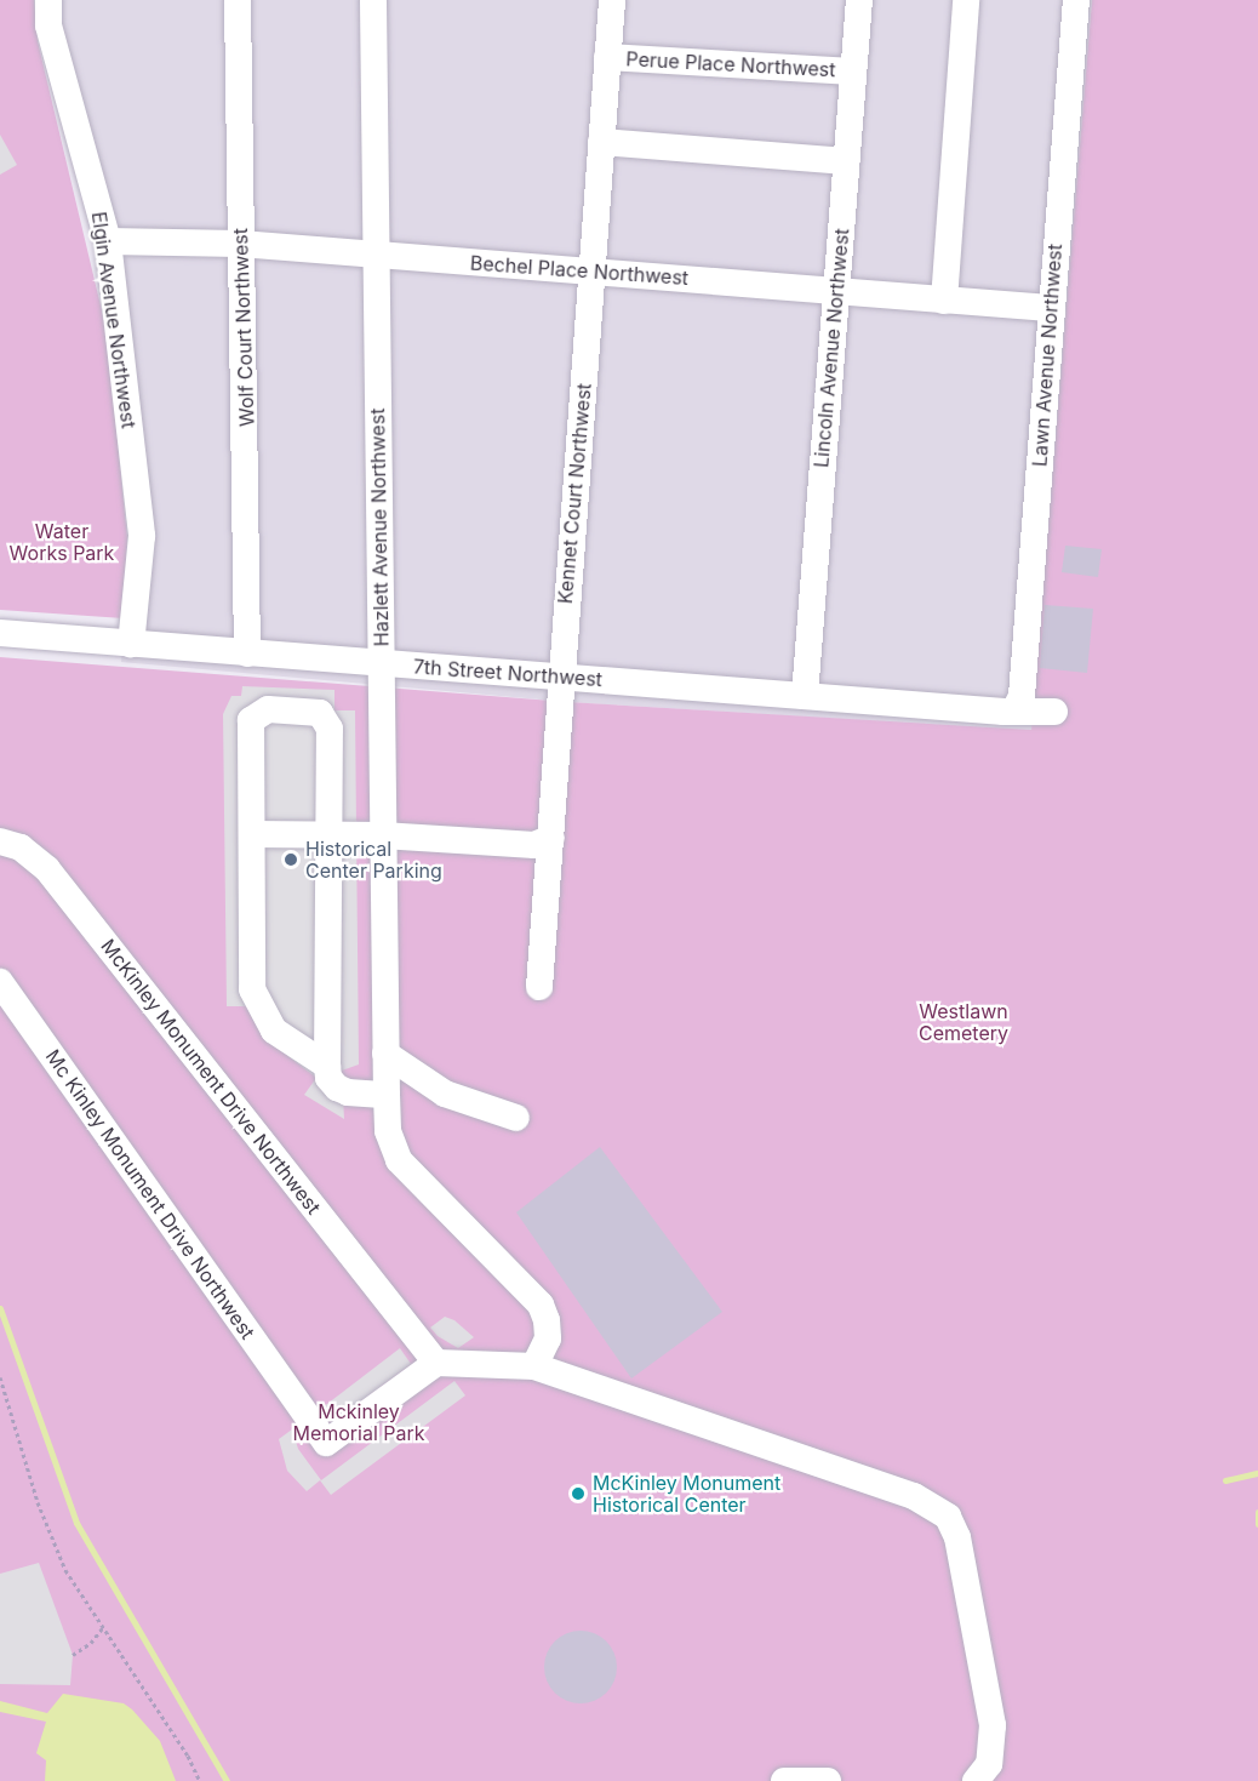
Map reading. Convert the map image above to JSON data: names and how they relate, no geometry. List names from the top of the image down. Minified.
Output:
{"streets":{"street":["Perue Place Northwest","Bechel Place Northwest","Elgin Avenue Northwest","Wolf Court Northwest","Lincoln Avenue Northwest","Lawn Avenue Northwest","Kennet Court Northwest","Hazlett Avenue Northwest","7th Street Northwest","McKinley Monument Drive Northwest","Mc Kinley Monument Drive Northwest"]},"crossings":[["Perue Place Northwest","Lincoln Avenue Northwest"],["Perue Place Northwest","Kennet Court Northwest"],["Bechel Place Northwest","Elgin Avenue Northwest"],["Bechel Place Northwest","Wolf Court Northwest"],["Bechel Place Northwest","Lincoln Avenue Northwest"],["Bechel Place Northwest","Lawn Avenue Northwest"],["Bechel Place Northwest","Kennet Court Northwest"],["Bechel Place Northwest","Hazlett Avenue Northwest"],["Elgin Avenue Northwest","7th Street Northwest"],["Wolf Court Northwest","7th Street Northwest"],["Lincoln Avenue Northwest","7th Street Northwest"],["Lawn Avenue Northwest","7th Street Northwest"],["Kennet Court Northwest","7th Street Northwest"],["Hazlett Avenue Northwest","7th Street Northwest"],["McKinley Monument Drive Northwest","Mc Kinley Monument Drive Northwest"]],"parks":["Water Works Park","Westlawn Cemetery","Mckinley Memorial Park"],"places":["Historical Center Parking","McKinley Monument Historical Center"]}
